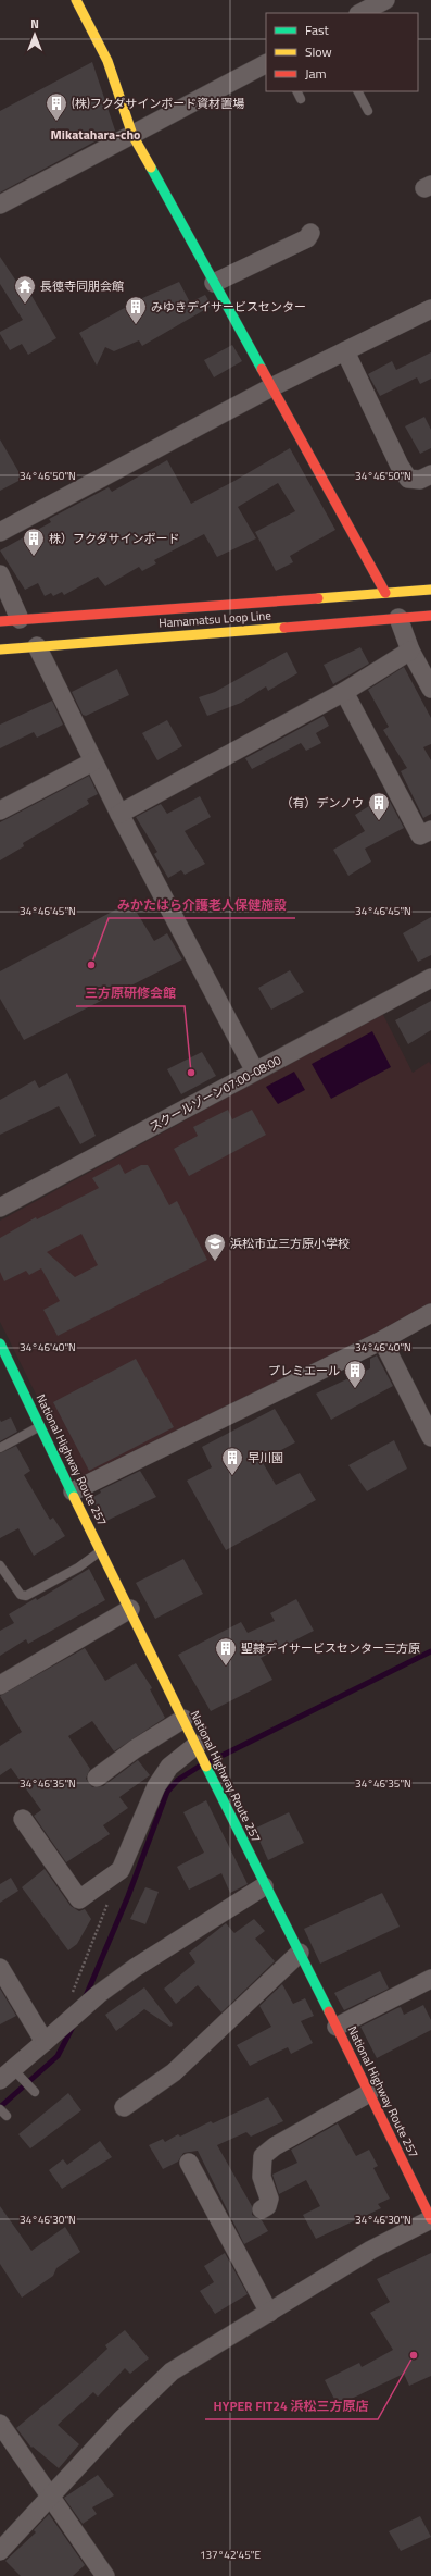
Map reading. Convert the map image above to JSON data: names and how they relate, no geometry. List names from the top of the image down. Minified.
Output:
{"streets":{"main road":["Hamamatsu Loop Line","National Highway Route 257"],"street":["スクールゾーン07:00-08:00"]},"districts":["Mikatahara-cho"],"places":{"building":["(株)フクダサインボード資材置場","みゆきデイサービスセンター","株）フクダサインボード","（有）デンノウ","プレミエール","早川園","聖隷デイサービスセンター三方原"],"temple":["長徳寺同朋会館"],"other":["みかたはら介護老人保健施設","三方原研修会館","HYPER FIT24 浜松三方原店"],"school or university":["浜松市立三方原小学校"]},"legend":["Fast","Slow","Jam"],"north":"top","coordinates":["34°46'50\"N","34°46'45\"N","34°46'40\"N","34°46'35\"N","34°46'30\"N","137°42'45\"E"]}
